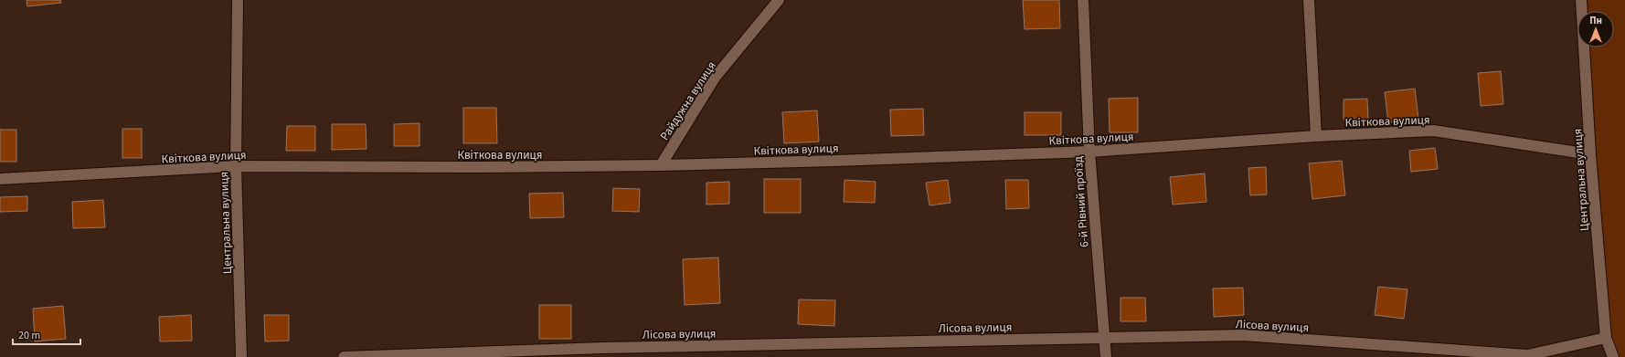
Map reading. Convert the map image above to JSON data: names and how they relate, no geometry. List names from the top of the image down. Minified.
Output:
{"streets":{"street":["Райдужна вулиця","Квіткова вулиця","Центральна вулиця","6-й Рівний проїзд","Лісова вулиця"]},"crossings":[["Райдужна вулиця","Квіткова вулиця"],["Квіткова вулиця","Центральна вулиця"],["Квіткова вулиця","6-й Рівний проїзд"],["Центральна вулиця","Лісова вулиця"],["6-й Рівний проїзд","Лісова вулиця"]],"scale_bar":"20 m","north":"top"}
